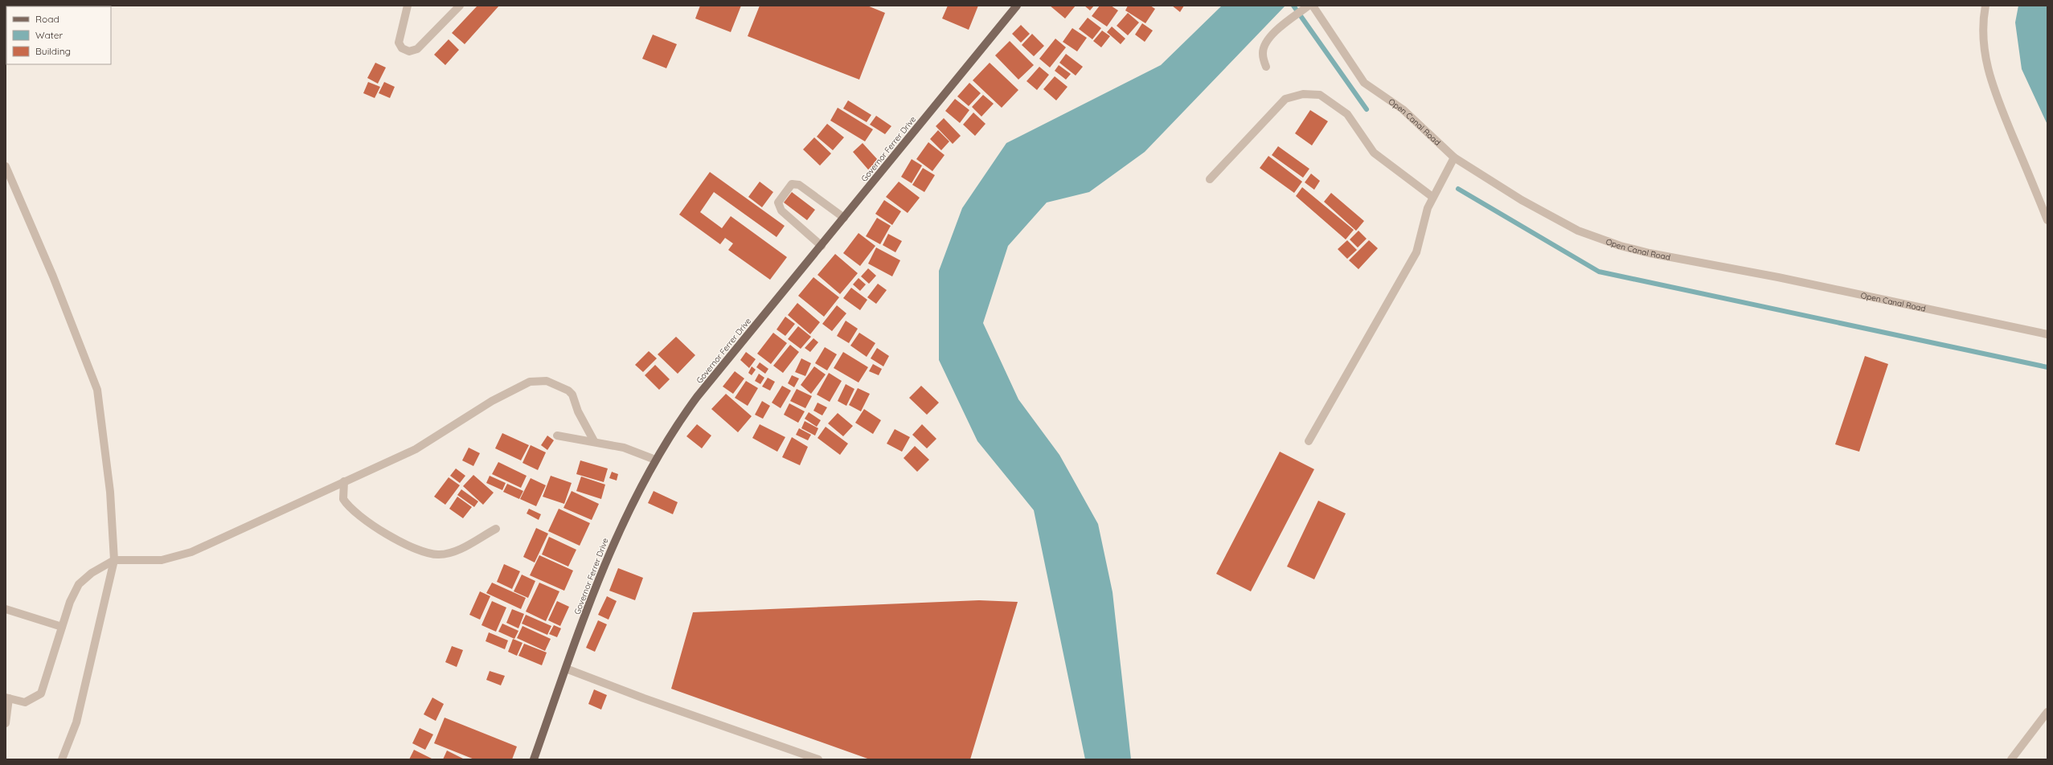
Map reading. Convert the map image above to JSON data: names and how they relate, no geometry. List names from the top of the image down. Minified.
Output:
{"streets":{"main road":["Governor Ferrer Drive"],"street":["Open Canal Road"]},"legend":["Road","Water","Building"]}
